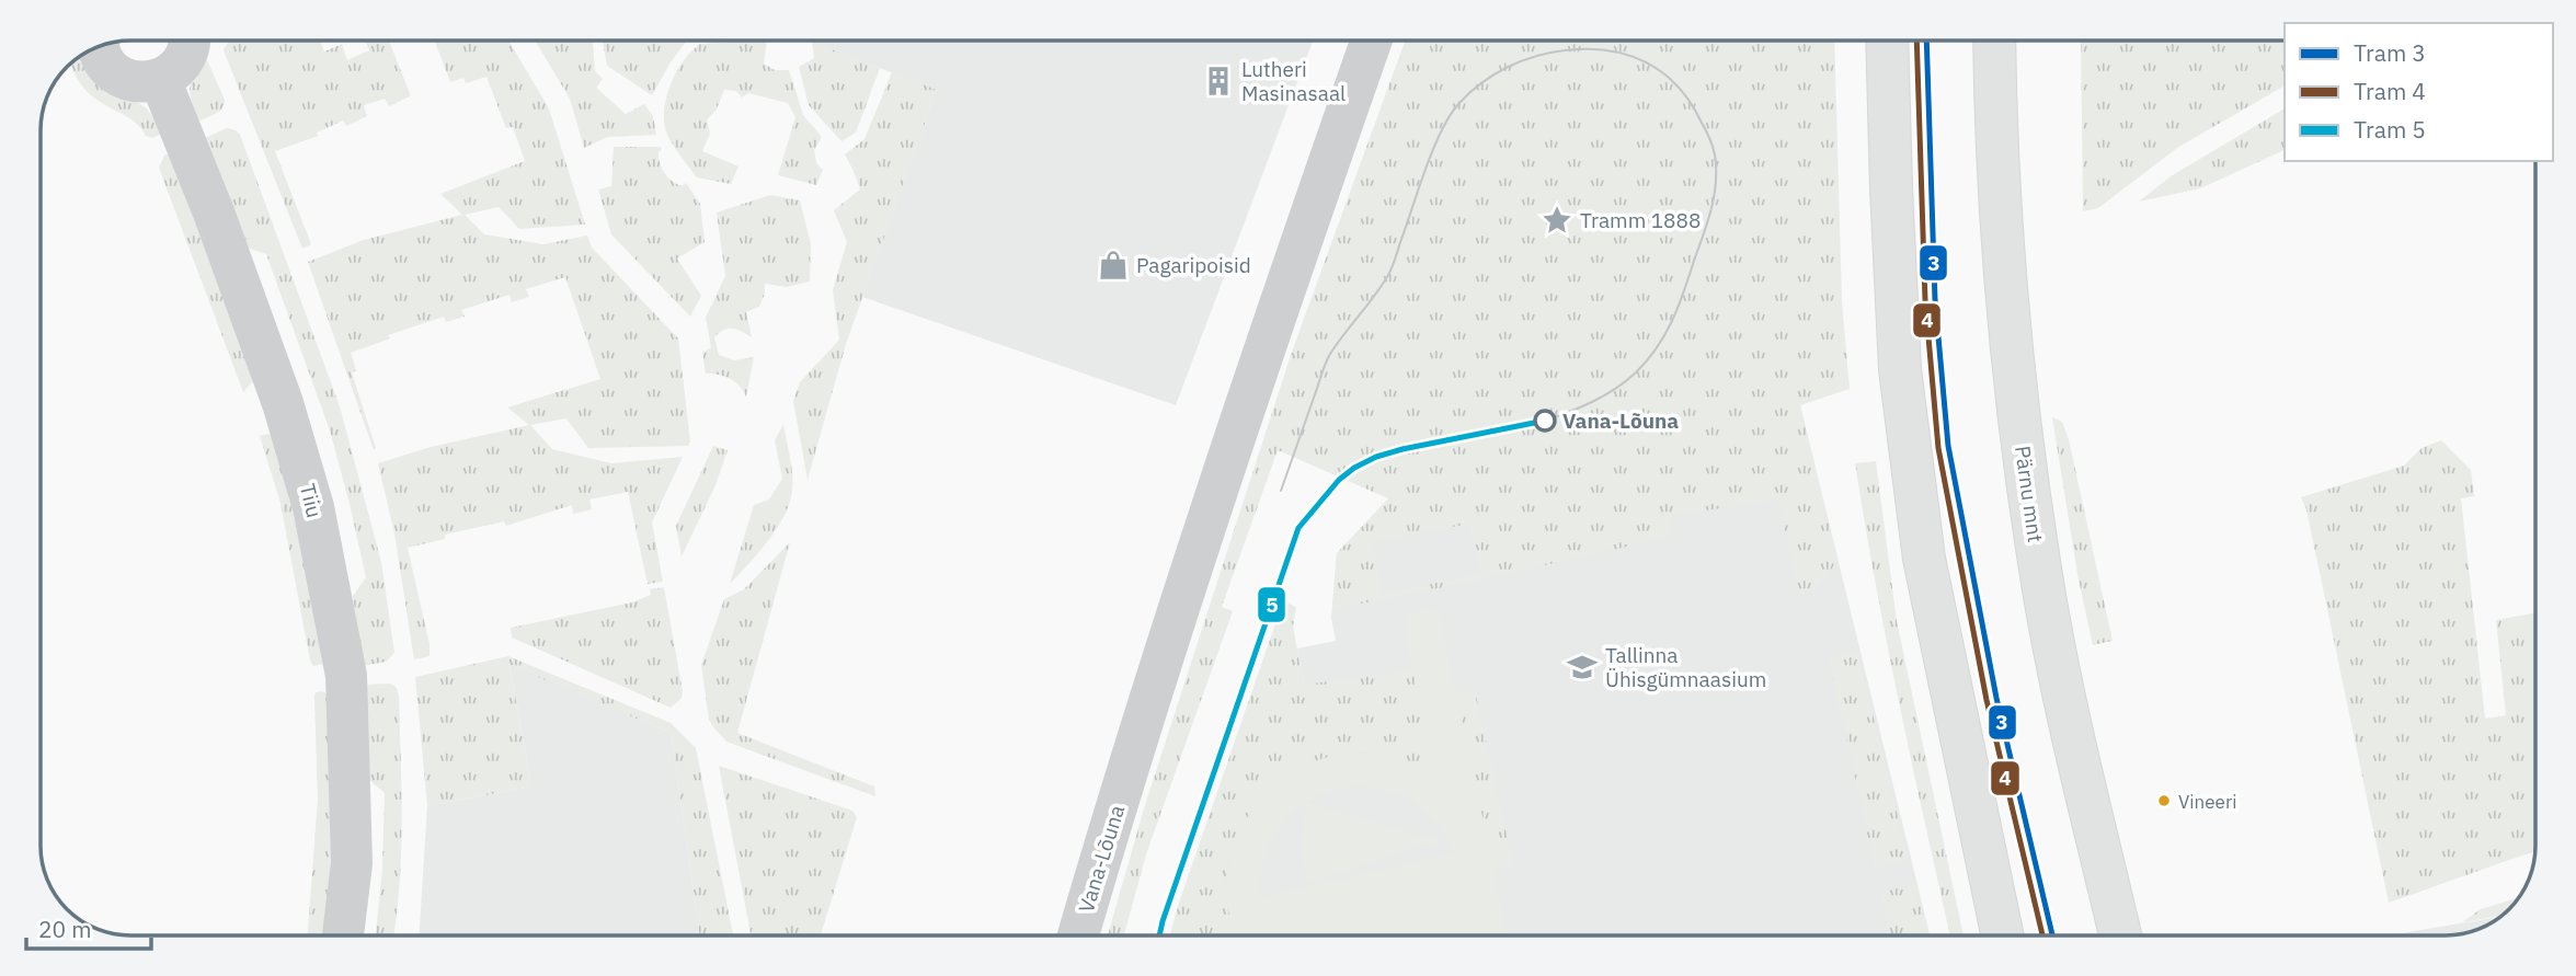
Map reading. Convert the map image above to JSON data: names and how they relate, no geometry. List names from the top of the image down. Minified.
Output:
{"streets":{"main road":["Pärnu mnt"],"street":["Tiiu","Vana-Lõuna"]},"places":{"building":["Lutheri Masinasaal"],"place":["Tramm 1888"],"shop":["Pagaripoisid"],"other":["Vana-Lõuna","Vineeri"],"school or university":["Tallinna Ühisgümnaasium"]},"lines":["tram line 3","tram line 4","tram line 5"],"legend":["Tram 3","Tram 4","Tram 5"],"scale_bar":"20 m"}
